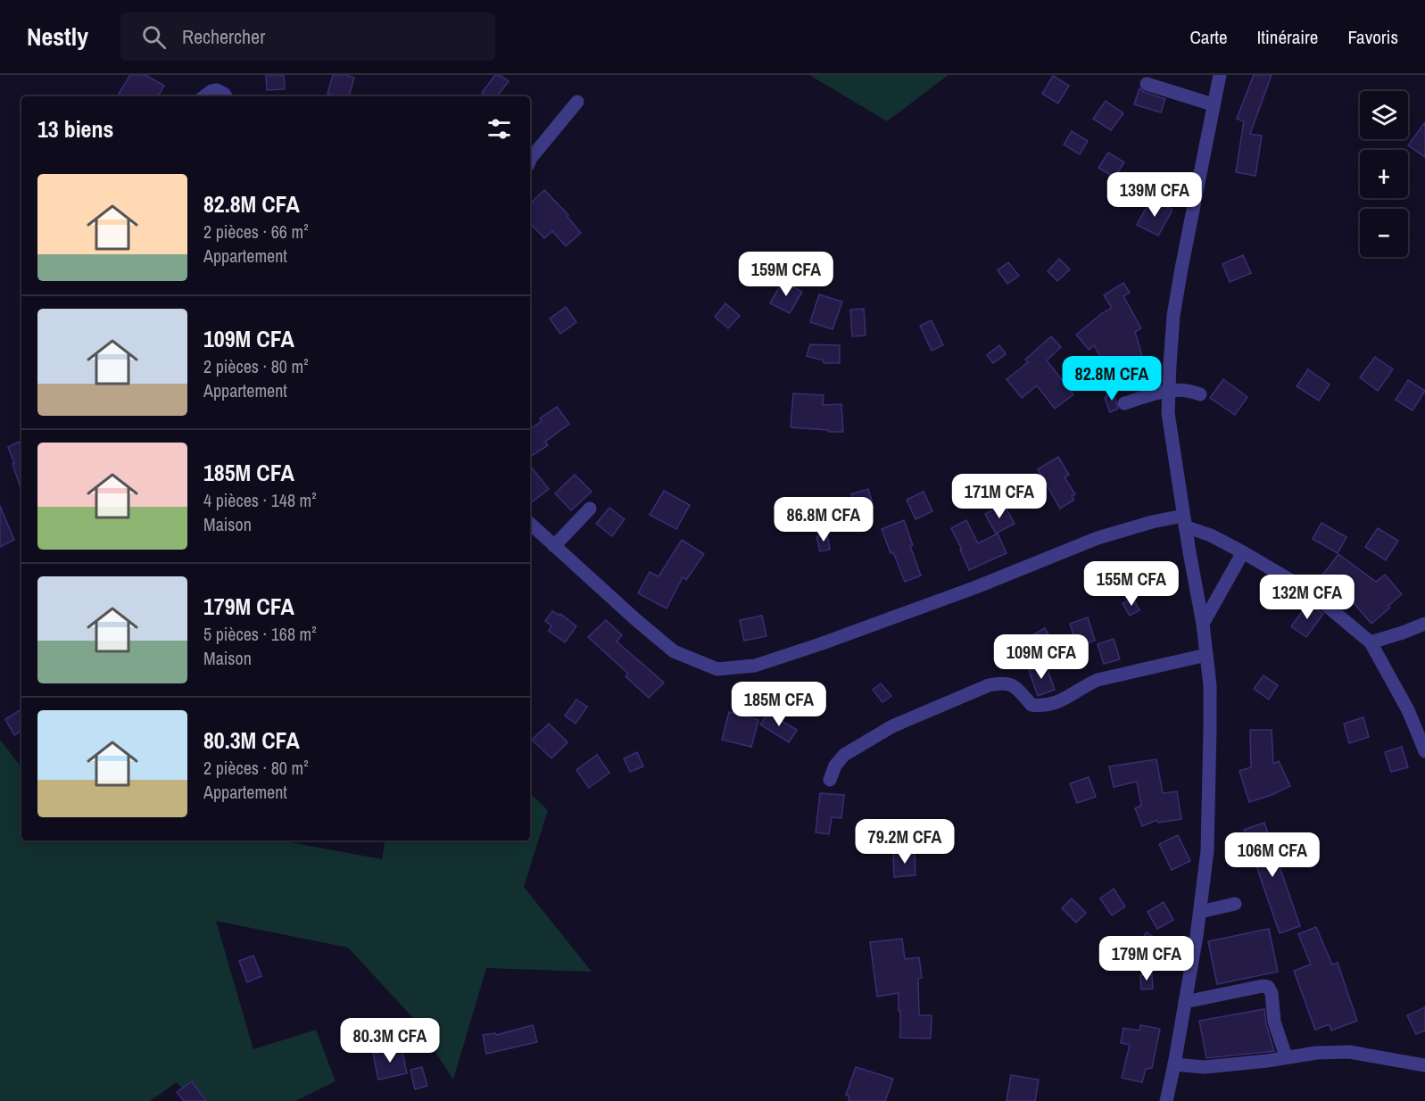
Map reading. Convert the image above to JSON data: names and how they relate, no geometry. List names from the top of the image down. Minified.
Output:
{"page":{"header":"Nestly","search":"Rechercher","nav":["Carte","Itinéraire","Favoris"],"map_buttons":["+","−"],"heading":"13 biens","list":[{"name":"82.8M CFA","note":"2 pièces · 66 m² · Appartement"},{"name":"109M CFA","note":"2 pièces · 80 m² · Appartement"},{"name":"185M CFA","note":"4 pièces · 148 m² · Maison"},{"name":"179M CFA","note":"5 pièces · 168 m² · Maison"},{"name":"80.3M CFA","note":"2 pièces · 80 m² · Appartement"}],"price":["139M CFA","159M CFA","82.8M CFA","171M CFA","86.8M CFA","155M CFA","132M CFA","109M CFA","185M CFA","79.2M CFA","106M CFA","179M CFA","80.3M CFA"]}}
